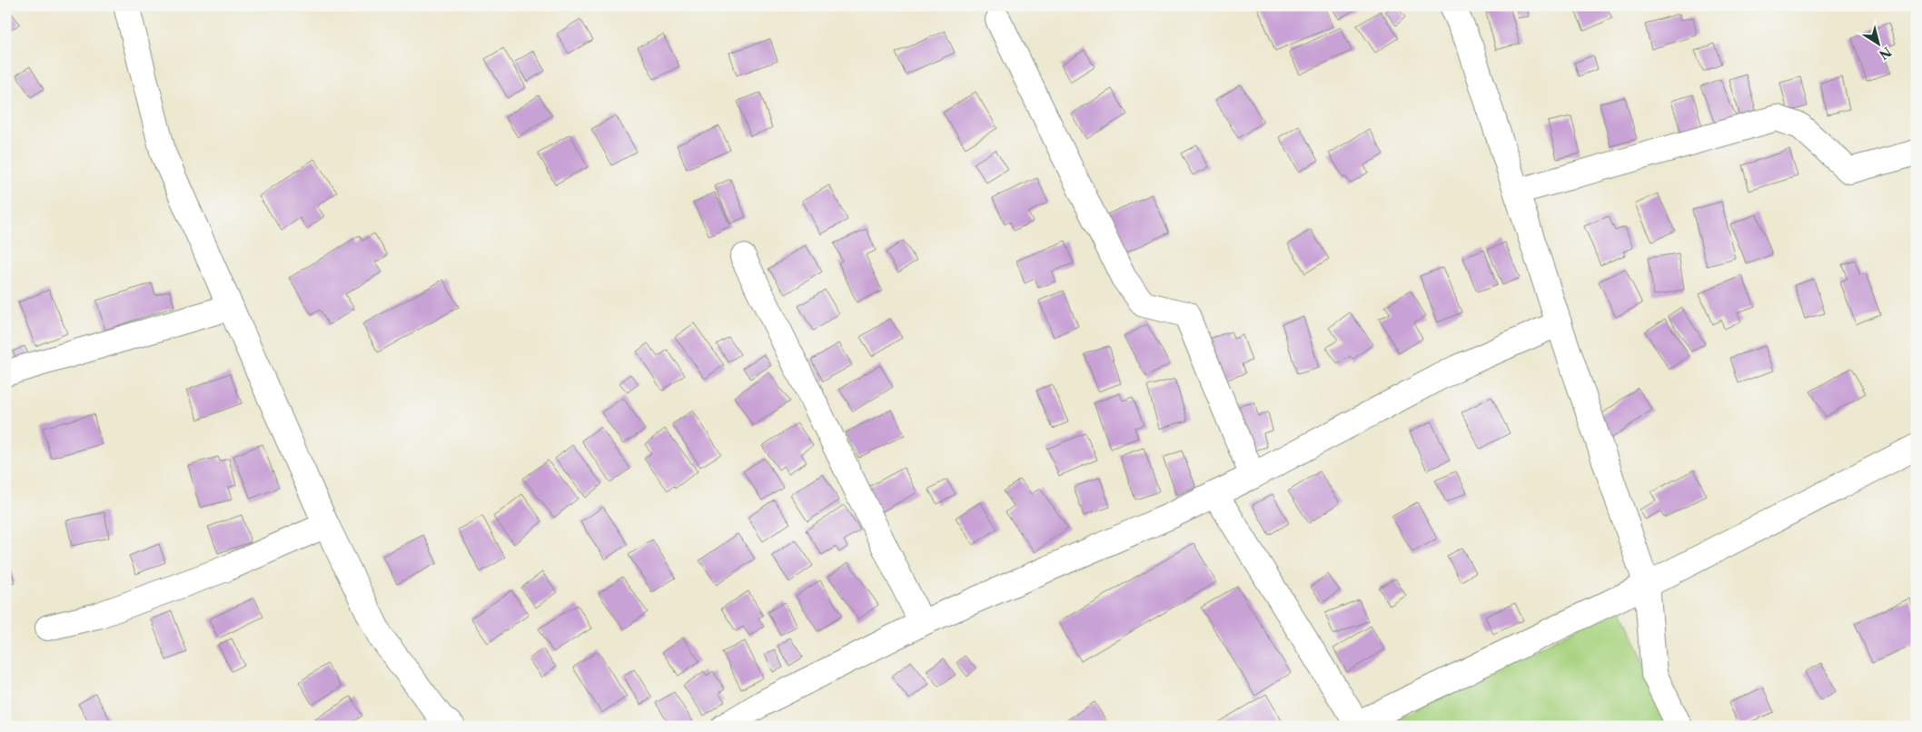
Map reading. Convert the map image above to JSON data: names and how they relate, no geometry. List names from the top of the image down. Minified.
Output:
{"north":"bottom right"}
